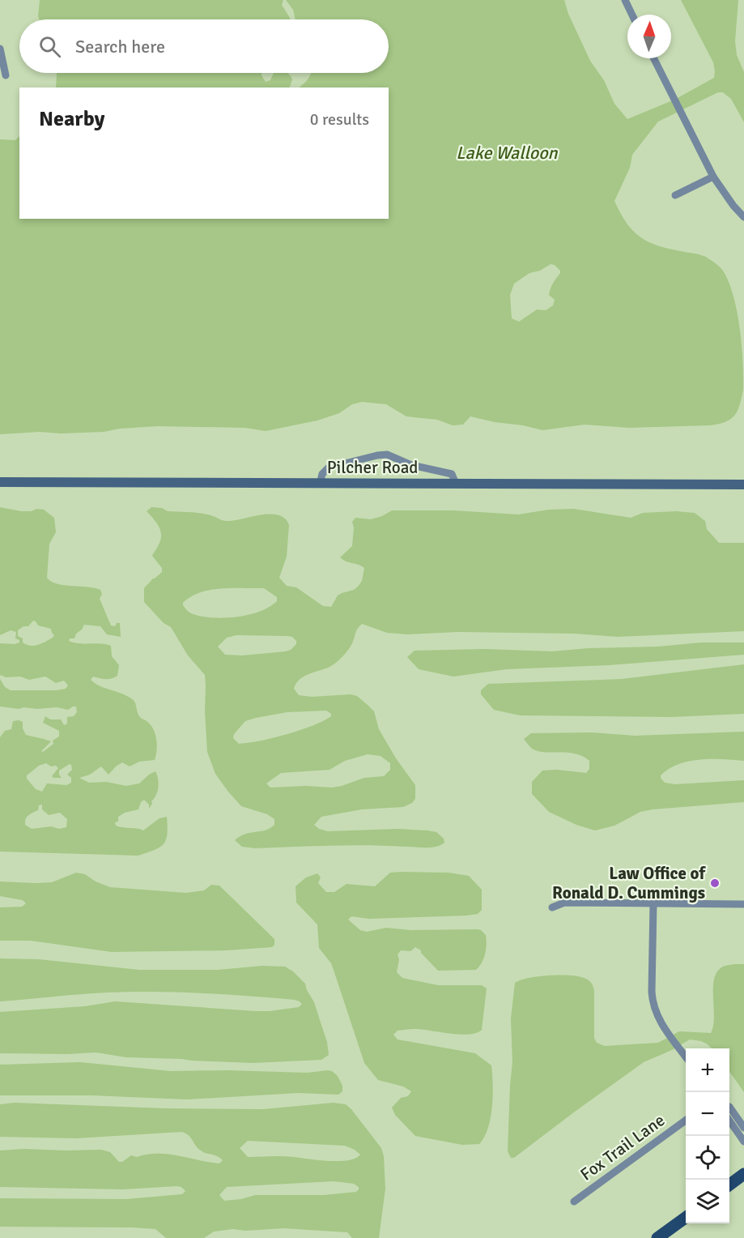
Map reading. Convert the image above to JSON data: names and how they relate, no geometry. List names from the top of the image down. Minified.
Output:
{"streets":{"street":["Pilcher Road","Fox Trail Lane"]},"water":["Lake Walloon"],"places":["Law Office of Ronald D. Cummings"],"north":"top","page":{"search":"Search here","heading":["Nearby","0 results"],"map_buttons":["+","−"]}}
